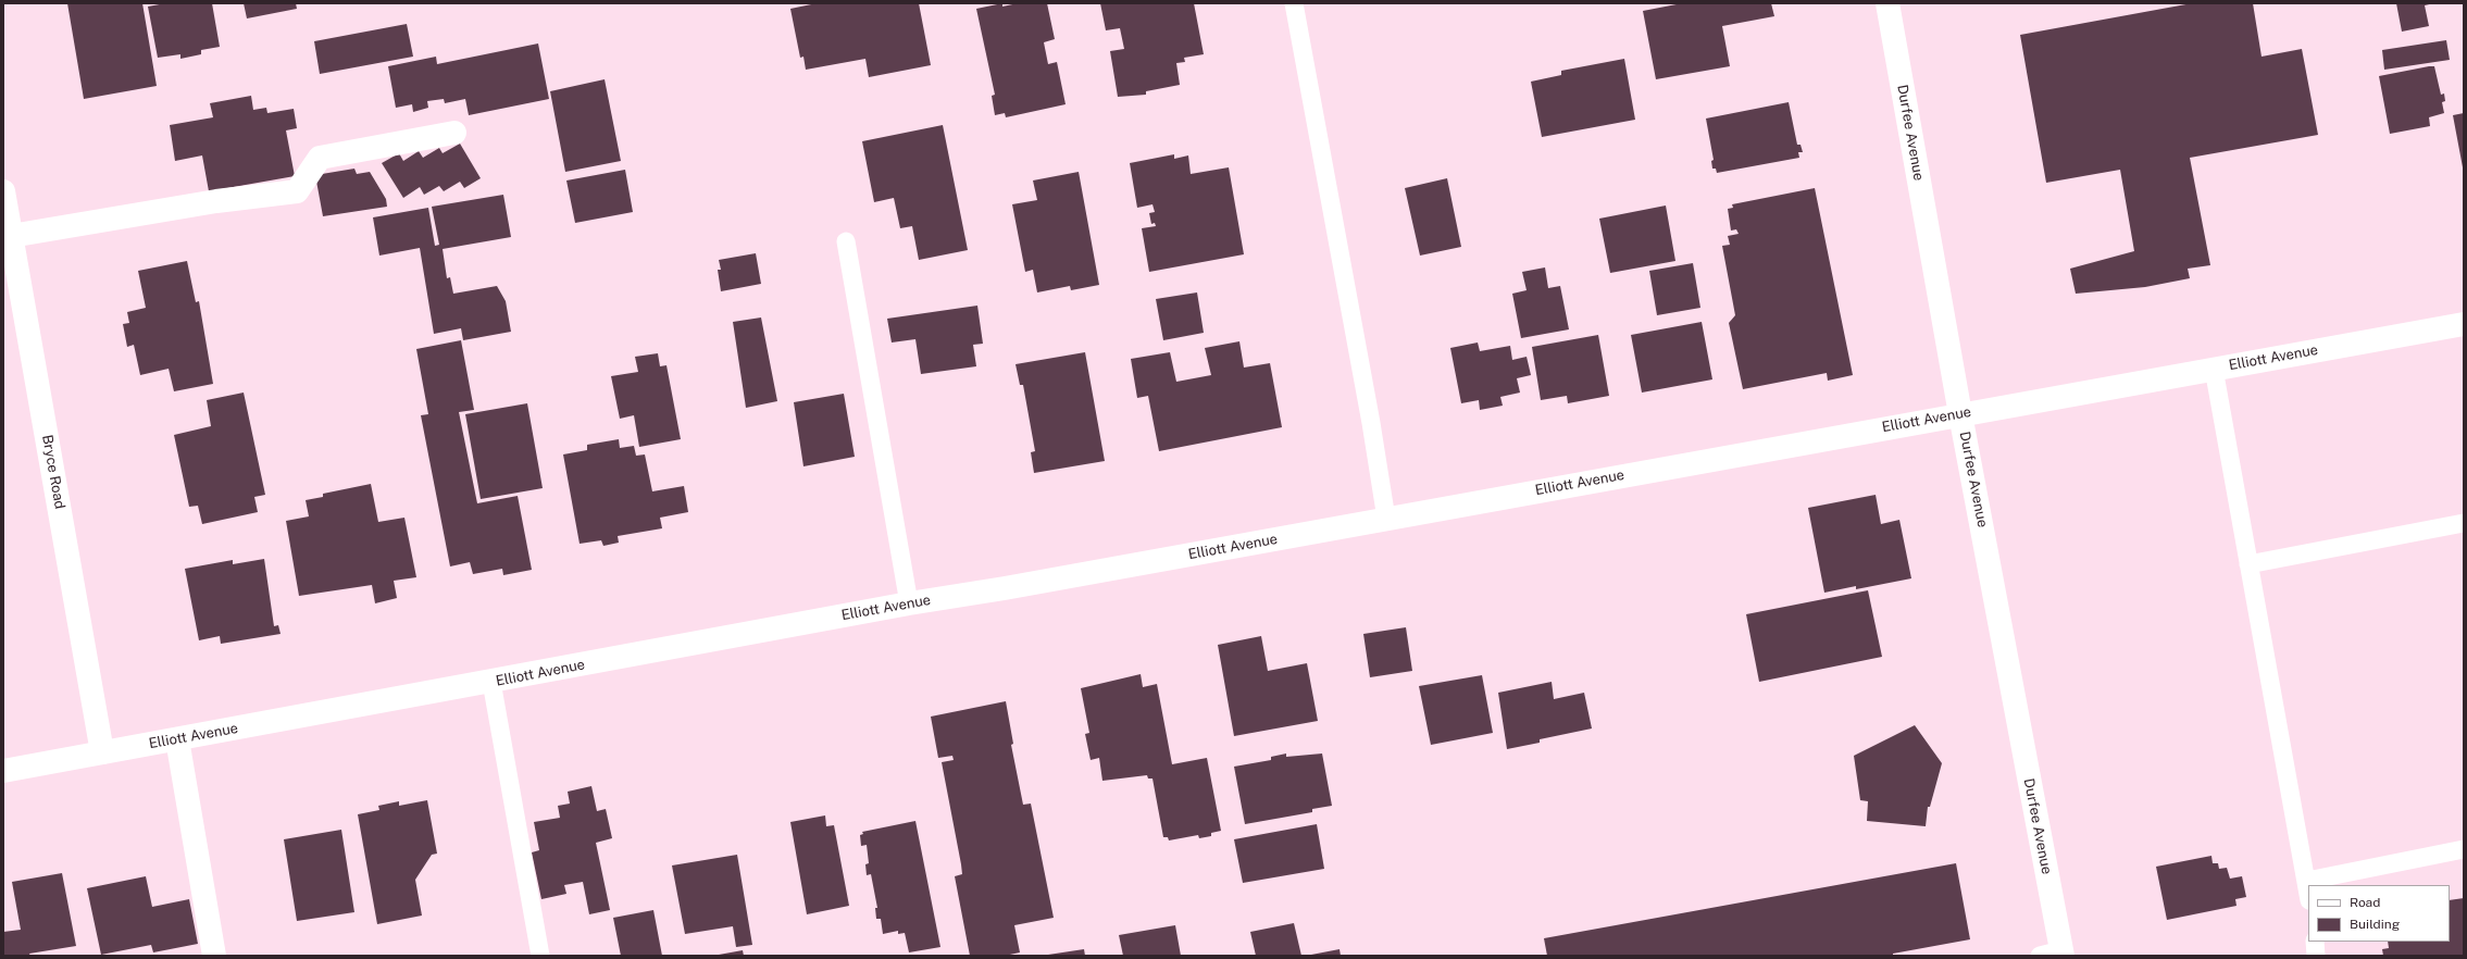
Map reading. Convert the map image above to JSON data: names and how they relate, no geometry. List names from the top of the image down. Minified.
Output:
{"streets":{"street":["Durfee Avenue","Elliott Avenue","Bryce Road"]},"crossings":[["Durfee Avenue","Elliott Avenue"],["Elliott Avenue","Bryce Road"]],"legend":["Road","Building"]}
